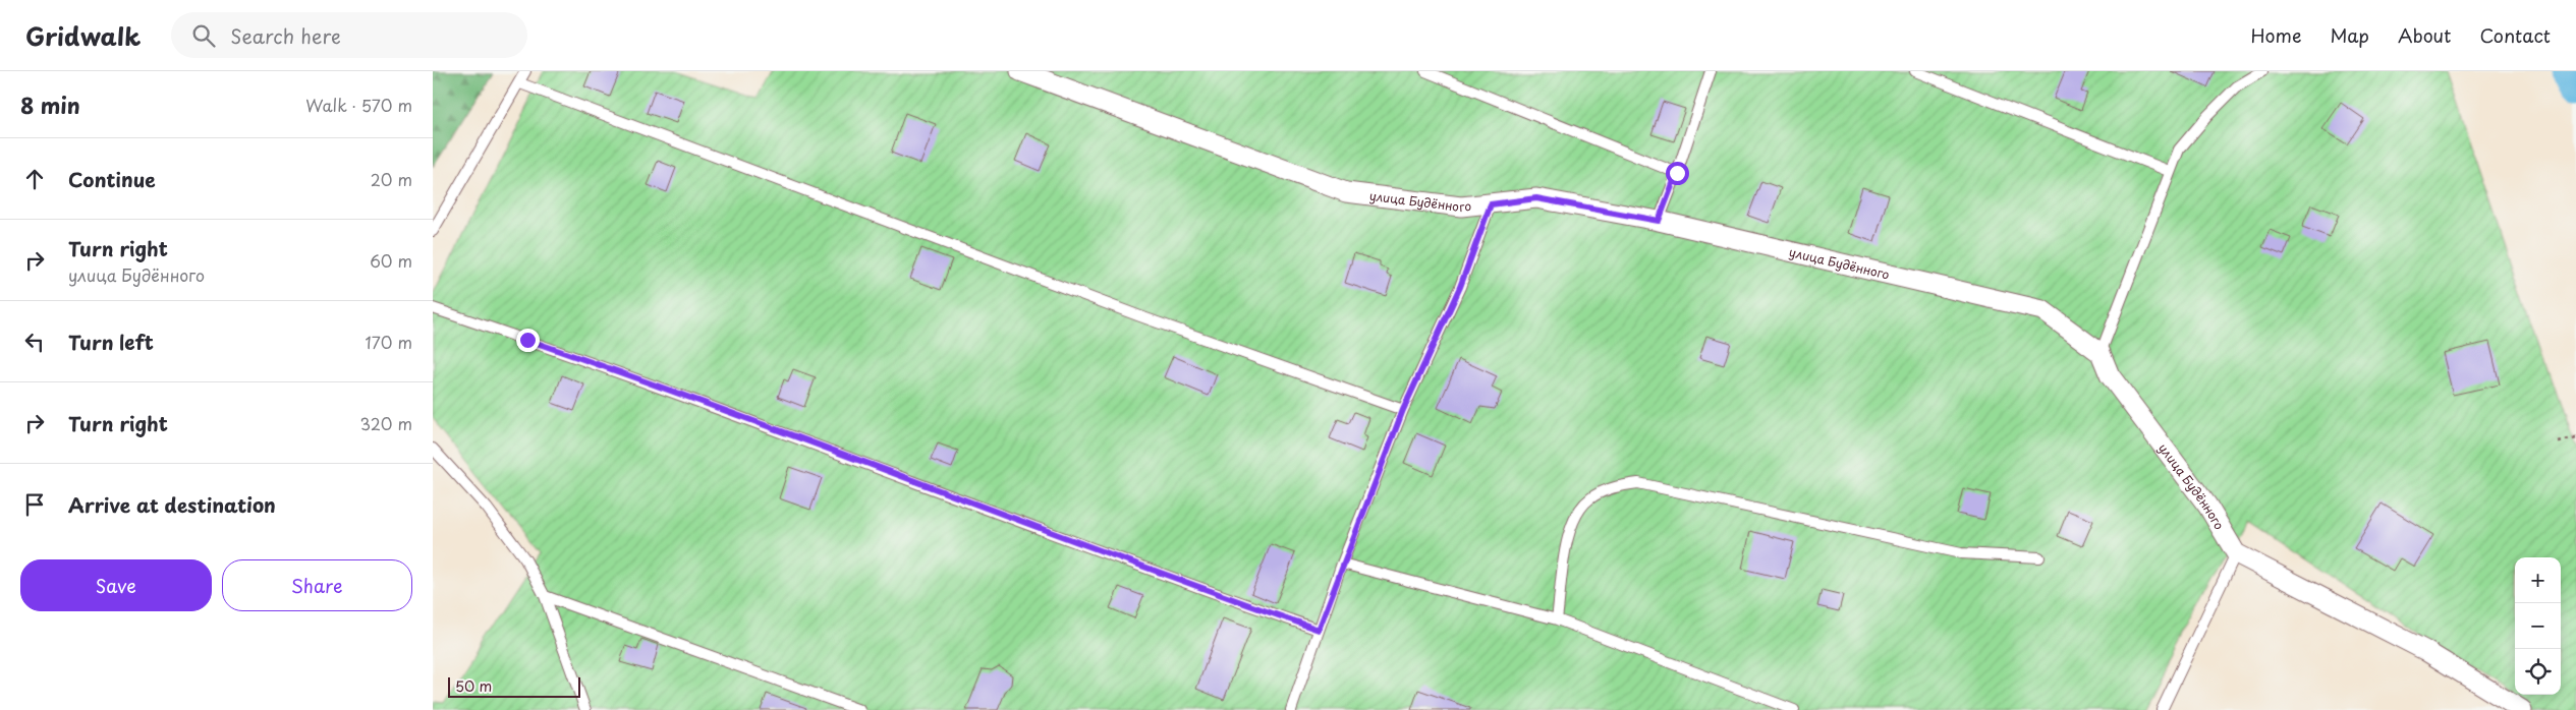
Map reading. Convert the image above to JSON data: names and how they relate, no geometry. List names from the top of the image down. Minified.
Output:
{"streets":{"street":["улица Будённого"]},"scale_bar":"50 m","page":{"header":"Gridwalk","search":"Search here","nav":["Home","Map","About","Contact"],"heading":["8 min","Walk · 570 m"],"list":[["Continue","20 m"],["Turn right","улица Будённого","60 m"],["Turn left","170 m"],["Turn right","320 m"],"Arrive at destination"],"buttons":["Save","Share"],"map_buttons":["+","−"],"scale":"50 m"}}
